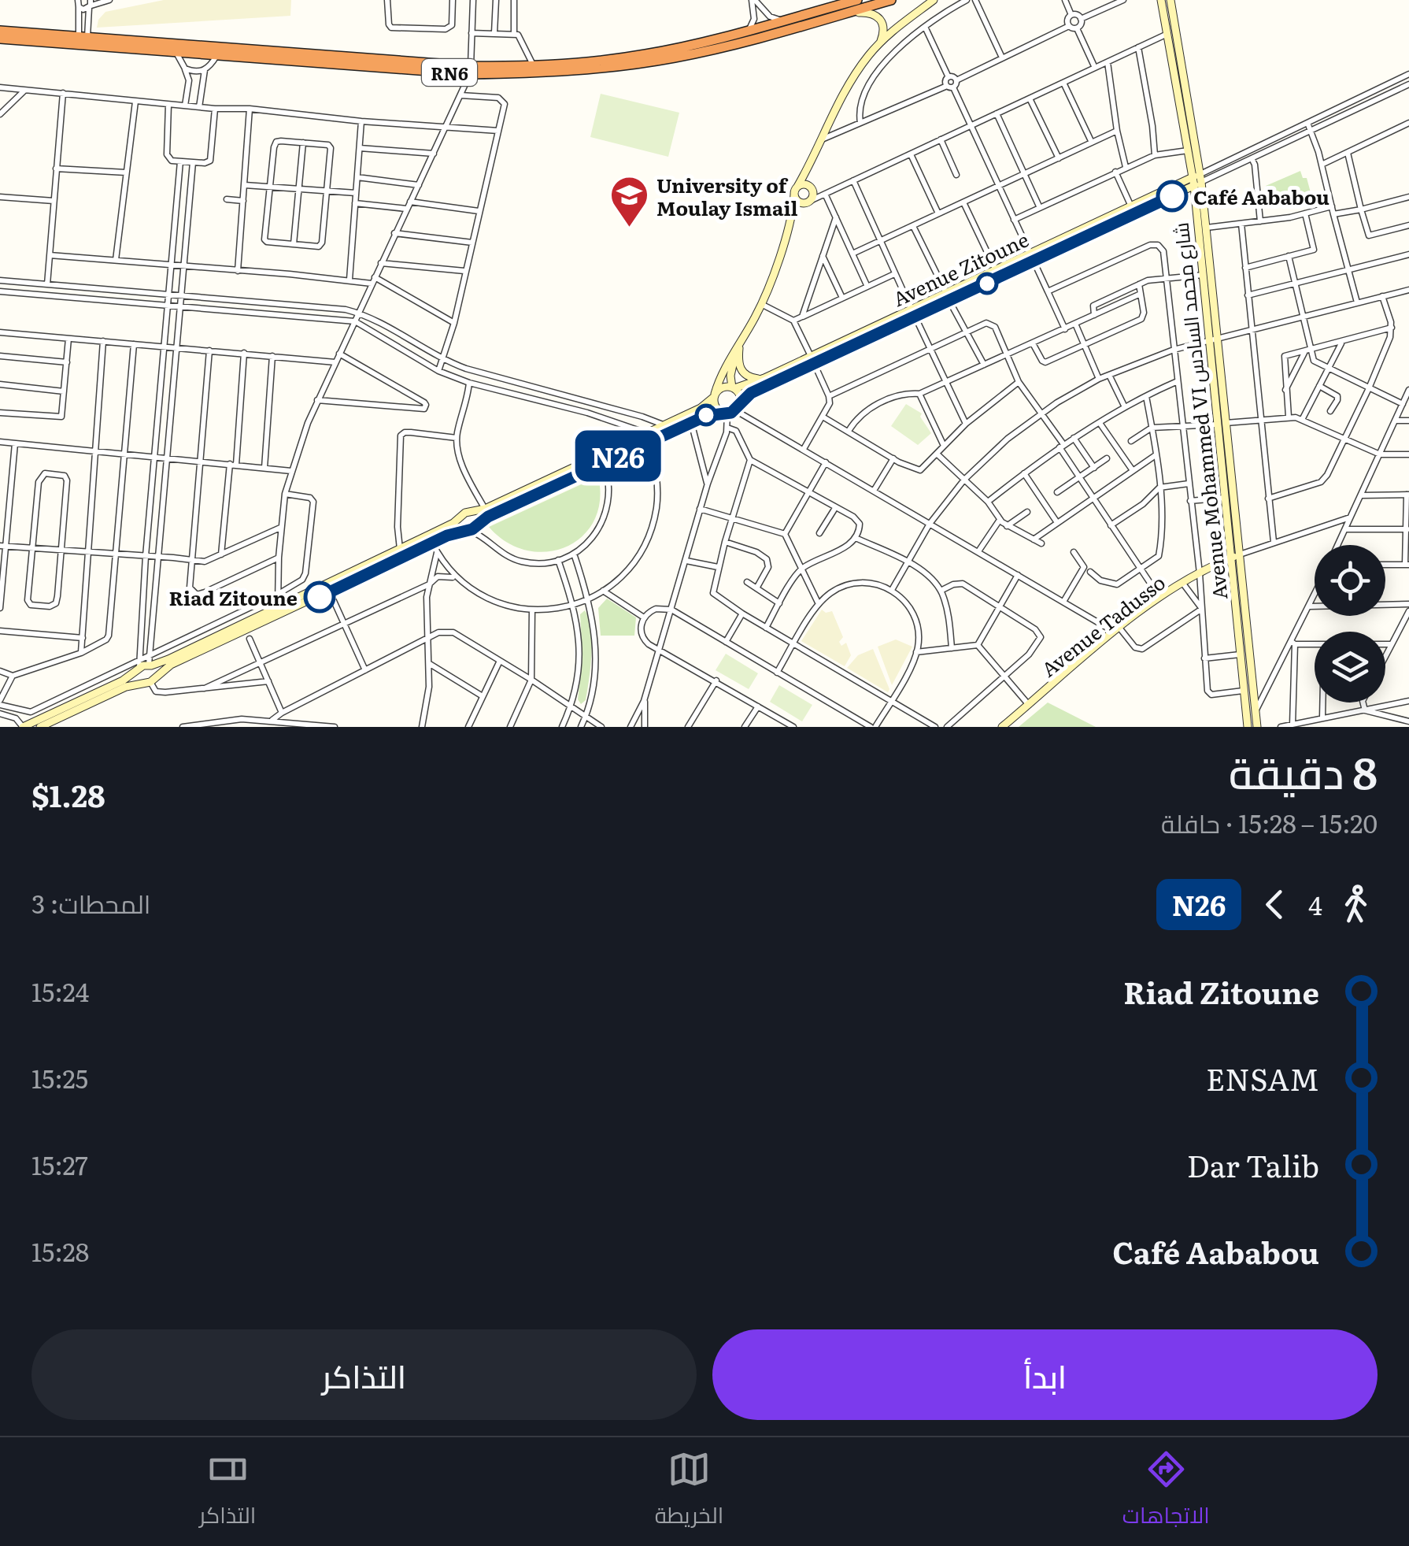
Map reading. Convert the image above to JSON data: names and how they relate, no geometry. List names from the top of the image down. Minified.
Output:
{"streets":{"highway":["RN6"],"main road":["Avenue Zitoune","Avenue Mohammed VI شارع محمد السادس","Avenue Tadusso"]},"crossings":[["Avenue Zitoune","Avenue Mohammed VI شارع محمد السادس"],["Avenue Mohammed VI شارع محمد السادس","Avenue Tadusso"]],"places":{"other":["Café Aababou","Riad Zitoune"],"school or university":["University of Moulay Ismail"]},"lines":["bus line N26"],"page":{"on_map":"N26","heading":["8 دقيقة","15:20 – 15:28 · حافلة","$1.28"],"legs":["4","N26","المحطات: 3"],"list":[{"name":"Riad Zitoune","value":"15:24"},{"name":"ENSAM","value":"15:25"},{"name":"Dar Talib","value":"15:27"},{"name":"Café Aababou","value":"15:28"}],"buttons":["ابدأ","التذاكر"],"tabs":["الاتجاهات","الخريطة","التذاكر"]}}
